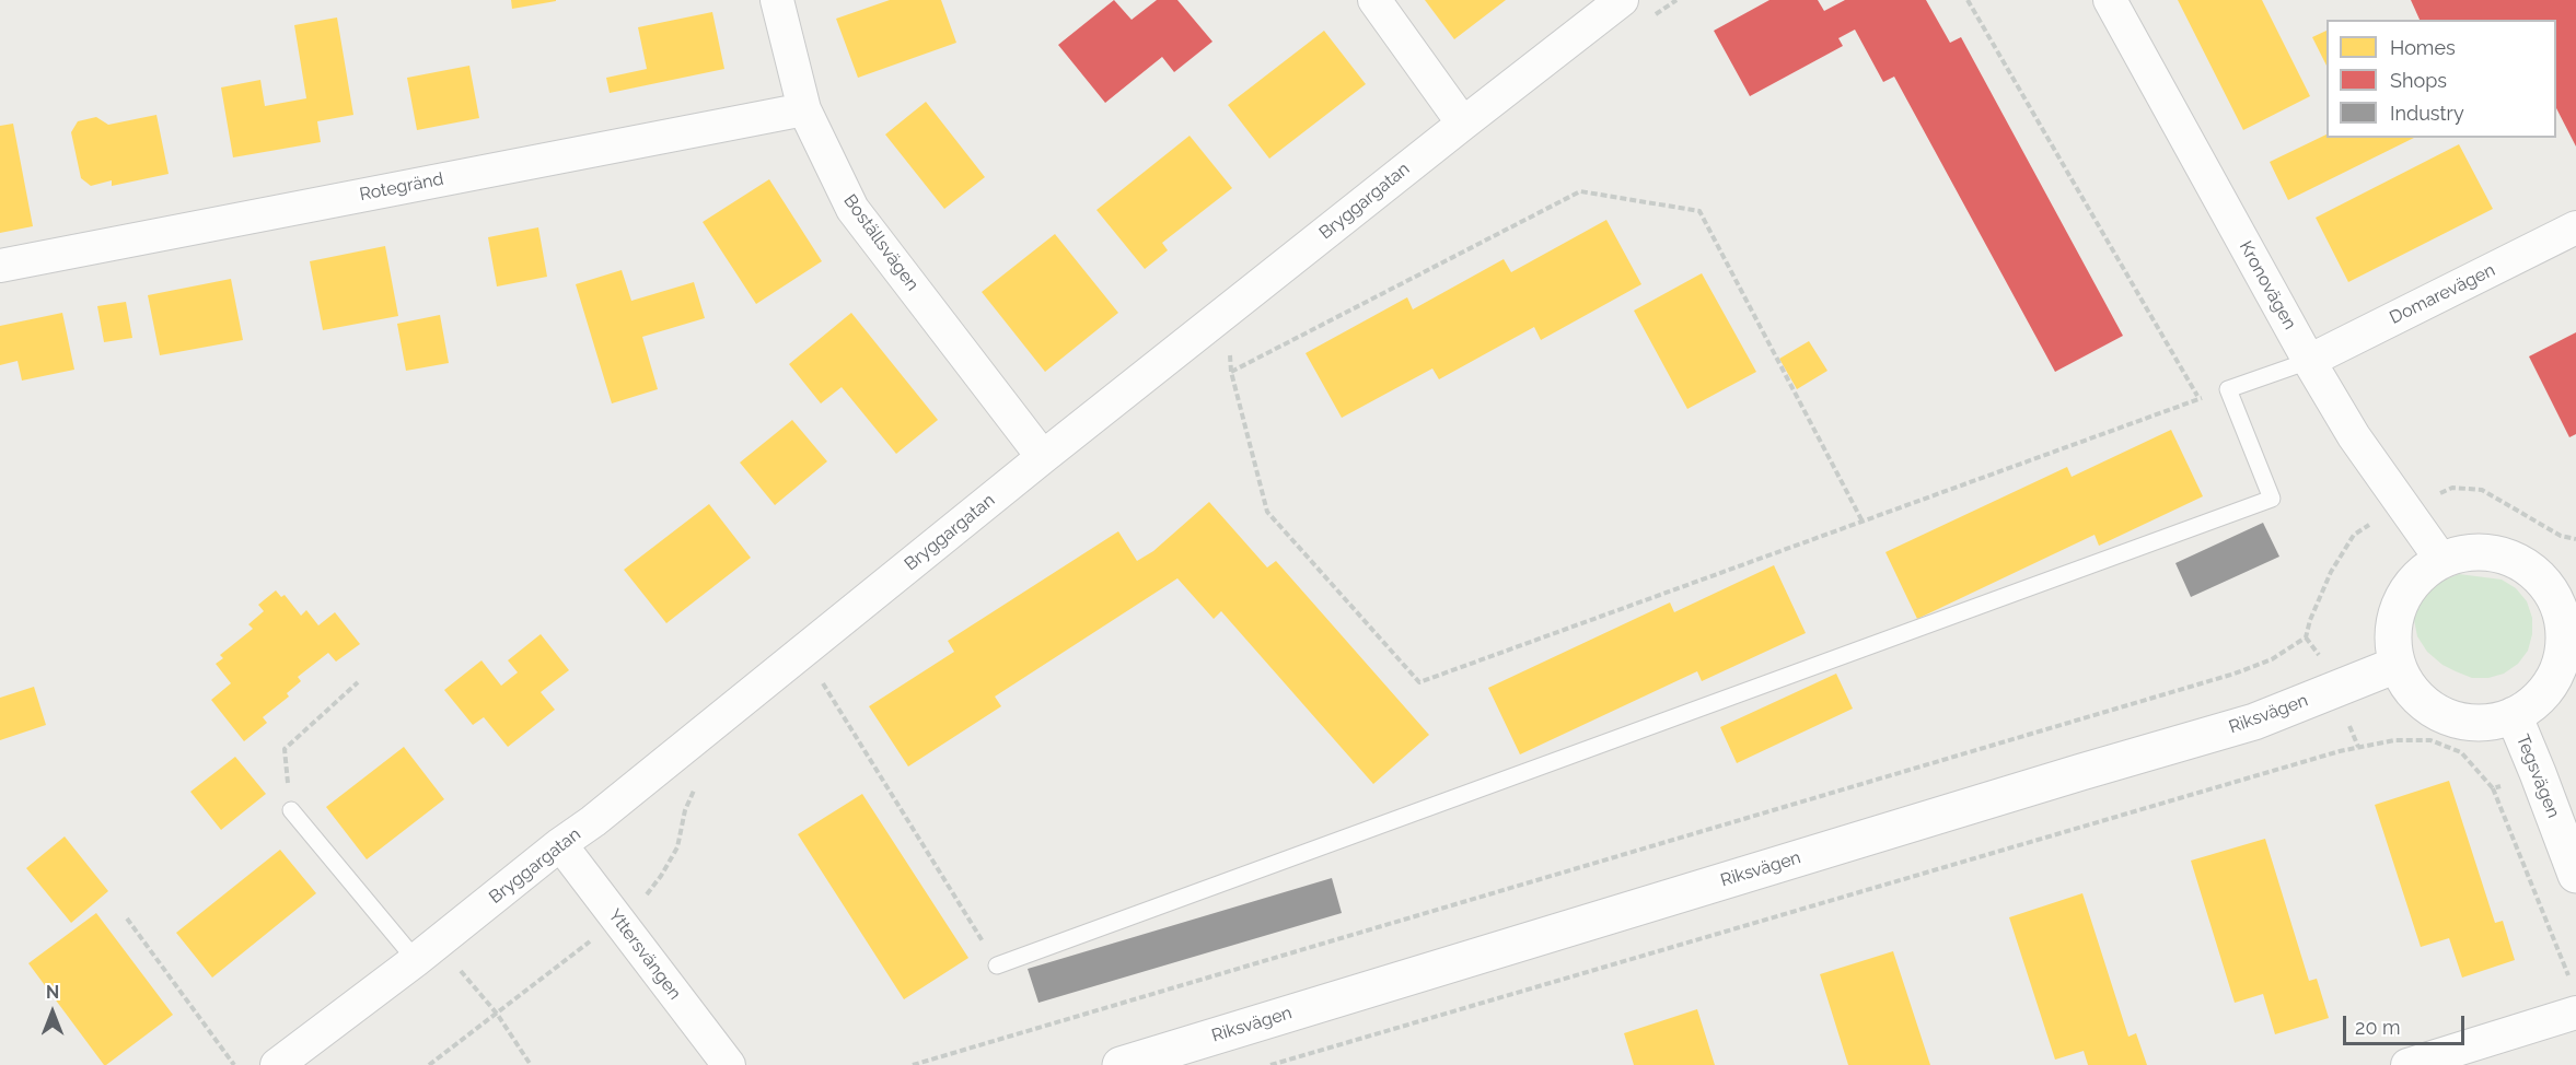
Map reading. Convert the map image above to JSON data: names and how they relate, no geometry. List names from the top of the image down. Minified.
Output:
{"streets":{"street":["Rotegränd","Bryggargatan","Boställsvägen","Kronovägen","Domarevägen","Riksvägen","Tegsvägen","Yttersvängen"]},"crossings":[["Rotegränd","Boställsvägen"],["Bryggargatan","Boställsvägen"],["Bryggargatan","Yttersvängen"],["Kronovägen","Domarevägen"],["Kronovägen","Riksvägen"],["Kronovägen","Tegsvägen"],["Riksvägen","Tegsvägen"]],"legend":["Homes","Shops","Industry"],"scale_bar":"20 m","north":"top"}
